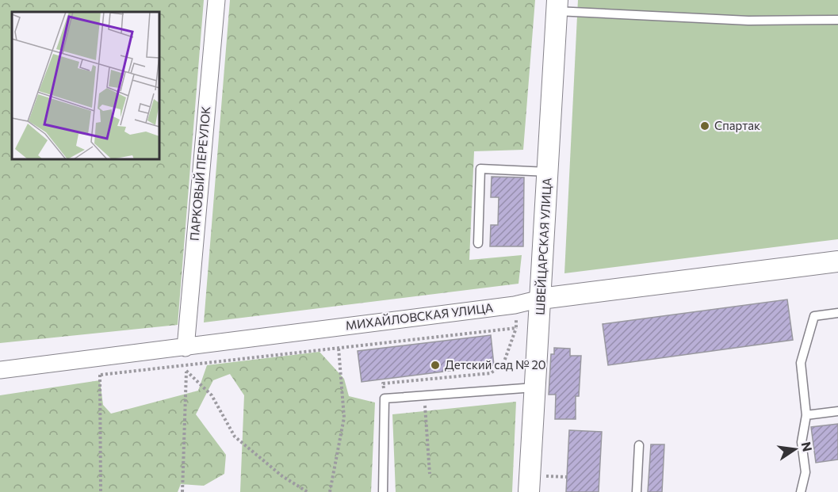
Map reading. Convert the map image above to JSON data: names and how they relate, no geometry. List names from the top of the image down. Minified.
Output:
{"streets":{"street":["ПАРКОВЫЙ ПЕРЕУЛОК","ШВЕЙЦАРСКАЯ УЛИЦА","МИХАЙЛОВСКАЯ УЛИЦА"]},"crossings":[["ПАРКОВЫЙ ПЕРЕУЛОК","МИХАЙЛОВСКАЯ УЛИЦА"],["ШВЕЙЦАРСКАЯ УЛИЦА","МИХАЙЛОВСКАЯ УЛИЦА"]],"places":["Спартак","Детский сад № 20"],"north":"right"}
